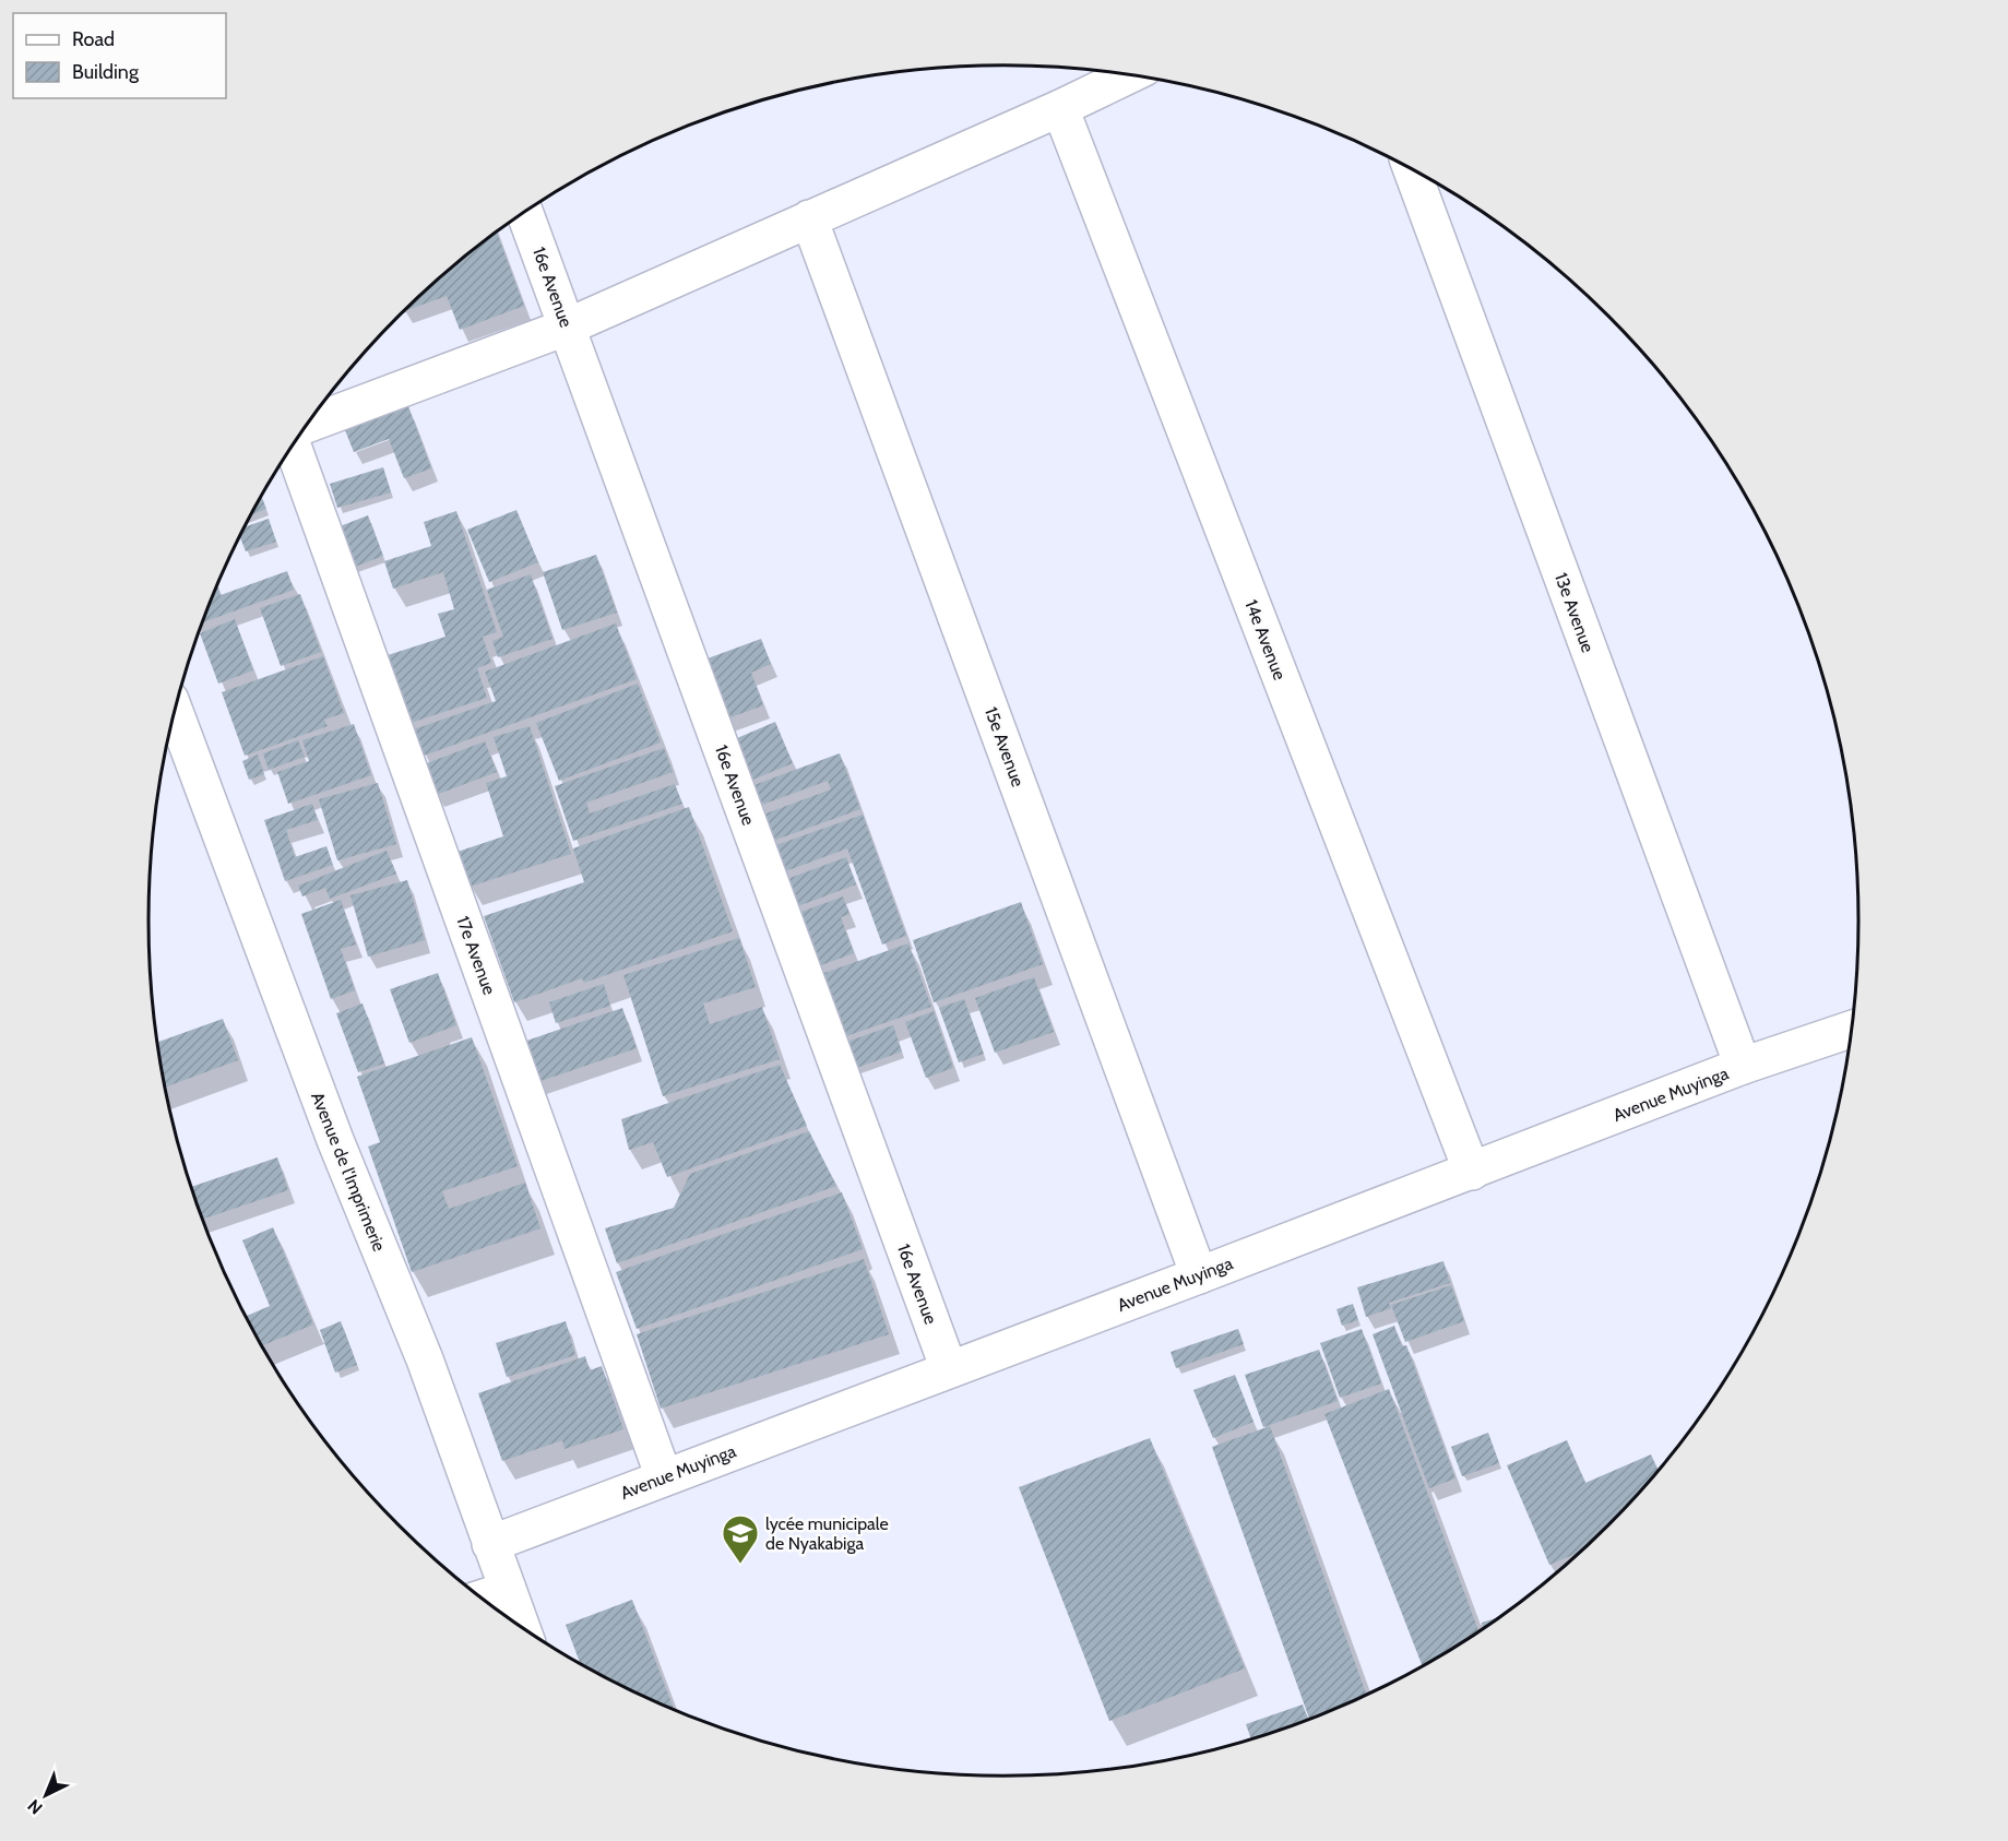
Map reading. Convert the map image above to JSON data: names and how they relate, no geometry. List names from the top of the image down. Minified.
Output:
{"streets":{"street":["16e Avenue","13e Avenue","14e Avenue","15e Avenue","17e Avenue","Avenue Muyinga","Avenue de l'Imprimerie"]},"crossings":[["16e Avenue","Avenue Muyinga"],["13e Avenue","Avenue Muyinga"],["14e Avenue","Avenue Muyinga"],["15e Avenue","Avenue Muyinga"],["17e Avenue","Avenue Muyinga"],["Avenue Muyinga","Avenue de l'Imprimerie"]],"places":{"school or university":["lycée municipale de Nyakabiga"]},"legend":["Road","Building"],"north":"bottom left"}
